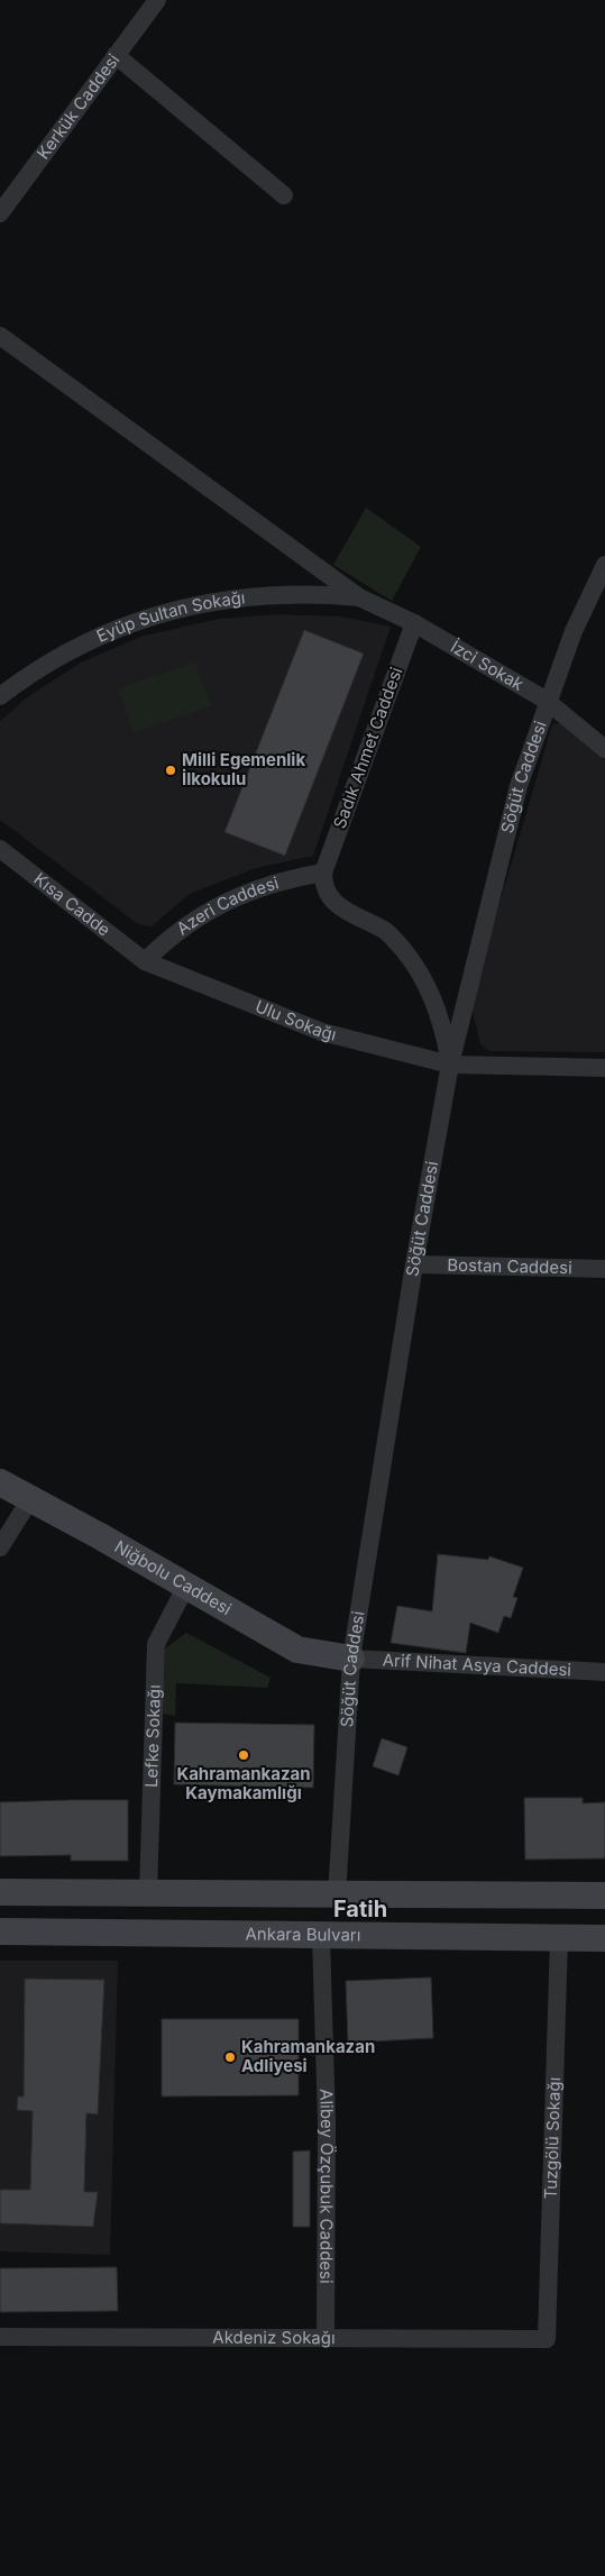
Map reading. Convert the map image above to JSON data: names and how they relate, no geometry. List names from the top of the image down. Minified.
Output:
{"streets":{"main road":["Niğbolu Caddesi","Ankara Bulvarı"],"street":["Kerkük Caddesi","Eyüp Sultan Sokağı","İzci Sokak","Sadık Ahmet Caddesi","Söğüt Caddesi","Kısa Cadde","Azeri Caddesi","Ulu Sokağı","Bostan Caddesi","Arif Nihat Asya Caddesi","Lefke Sokağı","Tuzgölü Sokağı","Alibey Özçubuk Caddesi","Akdeniz Sokağı"]},"crossings":[["Eyüp Sultan Sokağı","İzci Sokak"],["İzci Sokak","Sadık Ahmet Caddesi"],["İzci Sokak","Söğüt Caddesi"],["Sadık Ahmet Caddesi","Azeri Caddesi"],["Söğüt Caddesi","Ulu Sokağı"],["Söğüt Caddesi","Bostan Caddesi"],["Söğüt Caddesi","Niğbolu Caddesi"],["Söğüt Caddesi","Arif Nihat Asya Caddesi"],["Kısa Cadde","Azeri Caddesi"],["Kısa Cadde","Ulu Sokağı"],["Azeri Caddesi","Ulu Sokağı"],["Niğbolu Caddesi","Arif Nihat Asya Caddesi"],["Niğbolu Caddesi","Lefke Sokağı"],["Ankara Bulvarı","Tuzgölü Sokağı"],["Ankara Bulvarı","Alibey Özçubuk Caddesi"],["Tuzgölü Sokağı","Akdeniz Sokağı"],["Alibey Özçubuk Caddesi","Akdeniz Sokağı"]],"districts":["Fatih"],"places":["Milli Egemenlik İlkokulu","Kahramankazan Kaymakamlığı","Kahramankazan Adliyesi"]}
